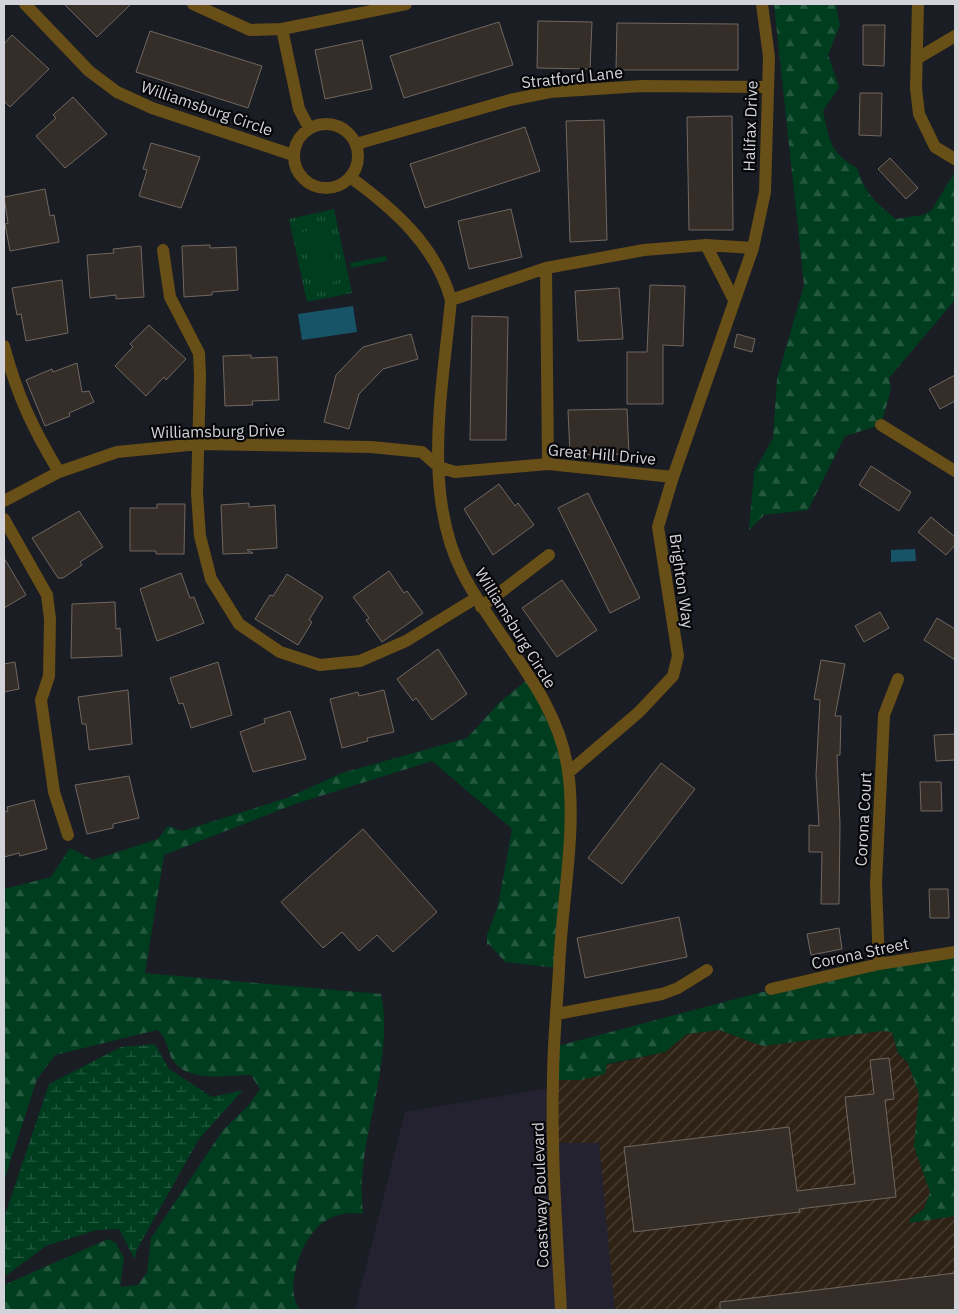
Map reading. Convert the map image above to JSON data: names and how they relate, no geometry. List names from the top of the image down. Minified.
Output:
{"streets":{"street":["Stratford Lane","Williamsburg Circle","Halifax Drive","Williamsburg Drive","Great Hill Drive","Brighton Way","Corona Court","Corona Street","Coastway Boulevard"]},"crossings":[["Stratford Lane","Williamsburg Circle"],["Stratford Lane","Halifax Drive"],["Williamsburg Circle","Williamsburg Drive"],["Williamsburg Circle","Great Hill Drive"],["Williamsburg Circle","Brighton Way"],["Williamsburg Circle","Coastway Boulevard"],["Halifax Drive","Brighton Way"],["Williamsburg Drive","Great Hill Drive"],["Great Hill Drive","Brighton Way"],["Corona Court","Corona Street"]]}
